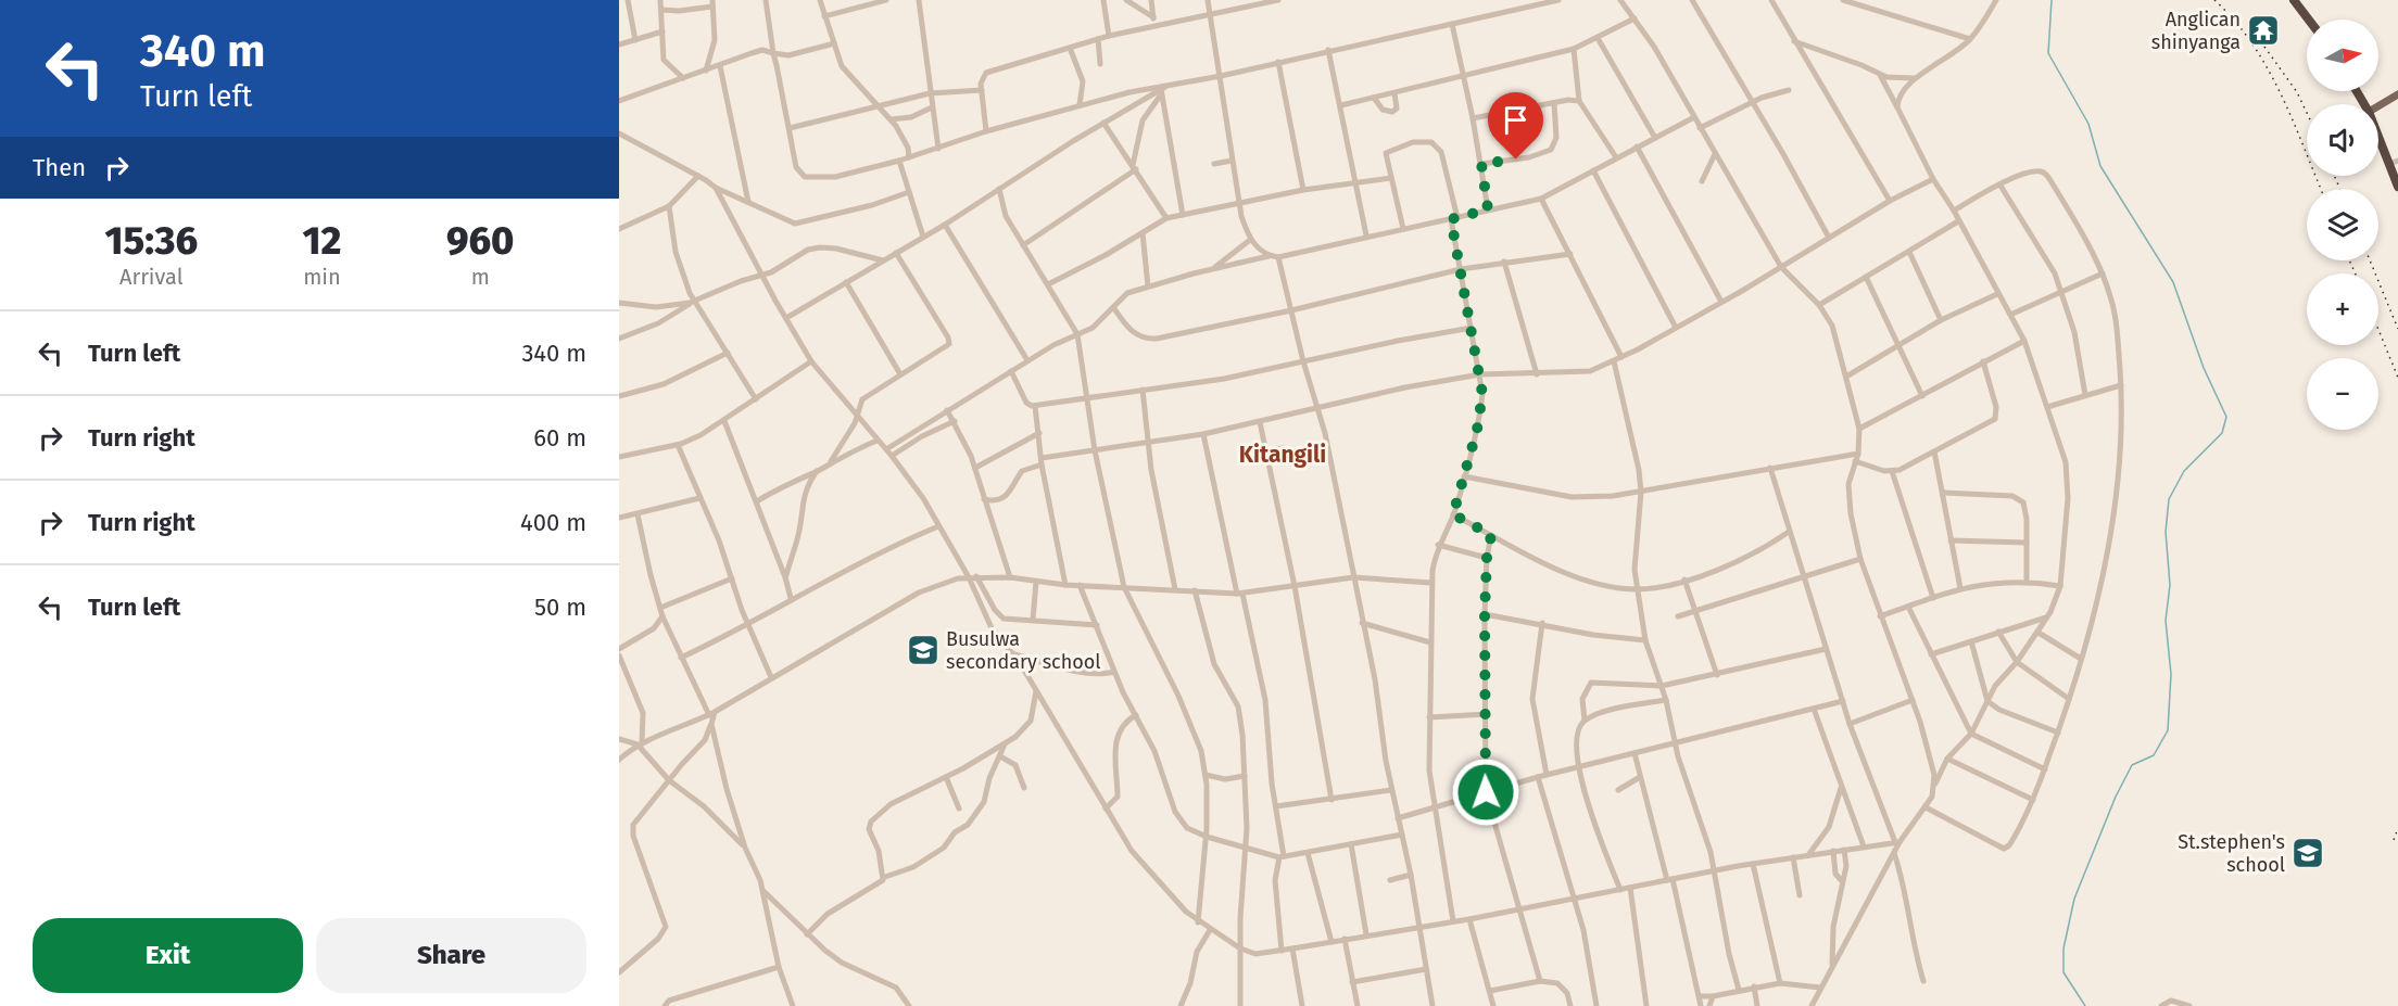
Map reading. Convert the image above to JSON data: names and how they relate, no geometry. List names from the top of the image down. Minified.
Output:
{"districts":["Kitangili"],"places":{"temple":["Anglican shinyanga"],"school or university":["Busulwa secondary school","St.stephen's school"]},"north":"right","page":{"turn":["340 m","Turn left"],"map_buttons":["+","−"],"then":"Then","eta":["15:36","Arrival","12","min","960","m"],"list":[{"name":"Turn left","value":"340 m"},{"name":"Turn right","value":"60 m"},{"name":"Turn right","value":"400 m"},{"name":"Turn left","value":"50 m"}],"buttons":["Exit","Share"]}}
